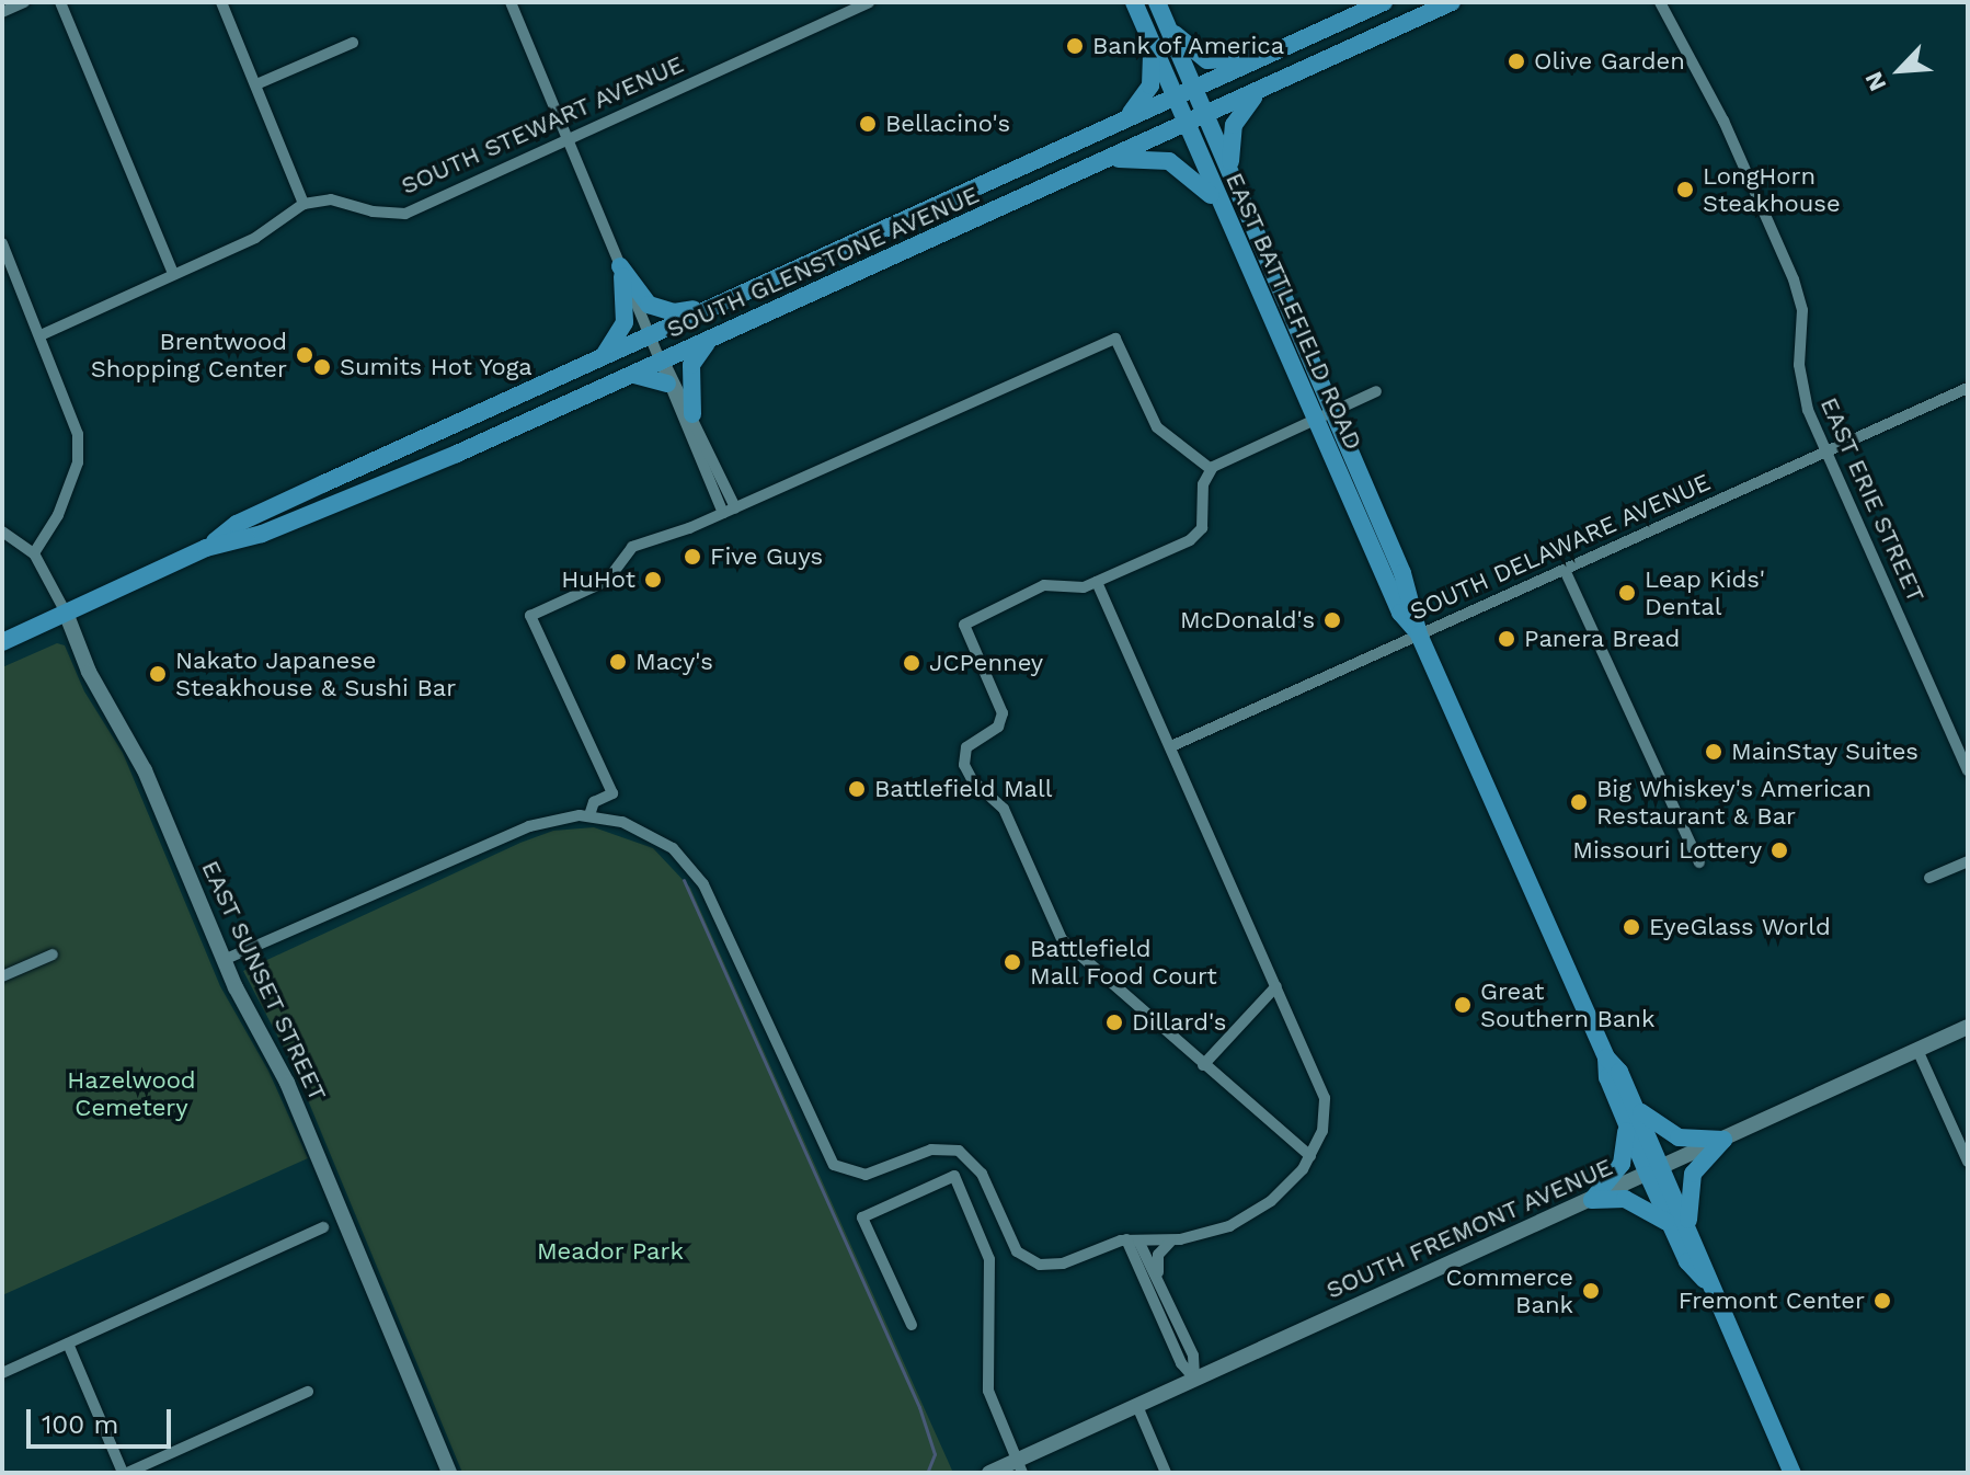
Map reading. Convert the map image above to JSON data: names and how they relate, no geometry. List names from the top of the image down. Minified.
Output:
{"streets":{"main road":["SOUTH GLENSTONE AVENUE","EAST BATTLEFIELD ROAD","EAST SUNSET STREET","SOUTH FREMONT AVENUE"],"street":["SOUTH STEWART AVENUE","EAST ERIE STREET","SOUTH DELAWARE AVENUE"]},"crossings":[["SOUTH GLENSTONE AVENUE","EAST BATTLEFIELD ROAD"],["SOUTH GLENSTONE AVENUE","EAST SUNSET STREET"],["EAST BATTLEFIELD ROAD","SOUTH DELAWARE AVENUE"],["EAST BATTLEFIELD ROAD","SOUTH FREMONT AVENUE"],["EAST ERIE STREET","SOUTH DELAWARE AVENUE"]],"parks":["Hazelwood Cemetery","Meador Park"],"places":["Bank of America","Olive Garden","Bellacino's","LongHorn Steakhouse","Brentwood Shopping Center","Sumits Hot Yoga","Five Guys","HuHot","Leap Kids' Dental","McDonald's","Panera Bread","Macy's","JCPenney","Nakato Japanese Steakhouse & Sushi Bar","MainStay Suites","Battlefield Mall","Big Whiskey's American Restaurant & Bar","Missouri Lottery","EyeGlass World","Battlefield Mall Food Court","Great Southern Bank","Dillard's","Commerce Bank","Fremont Center"],"scale_bar":"100 m","north":"bottom left"}
